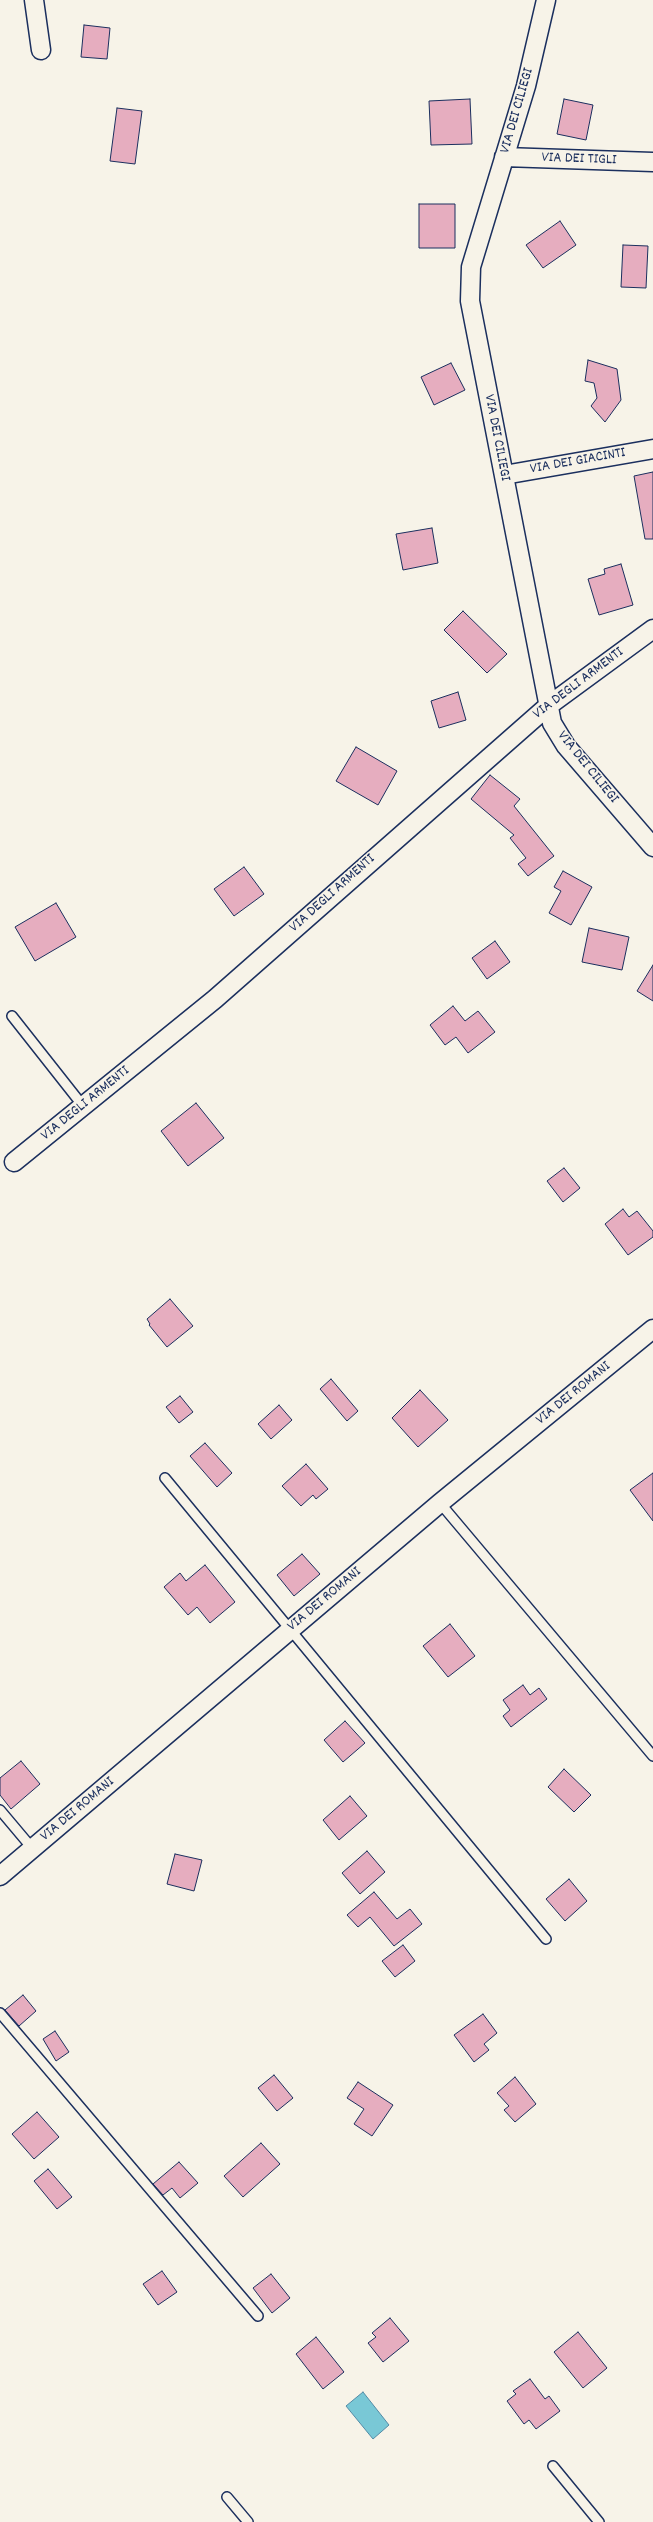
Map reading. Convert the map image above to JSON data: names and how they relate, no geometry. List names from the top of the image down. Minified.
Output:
{"streets":{"street":["VIA DEI CILIEGI","VIA DEI TIGLI","VIA DEI GIACINTI","VIA DEGLI ARMENTI","VIA DEI ROMANI"]},"crossings":[["VIA DEI CILIEGI","VIA DEI TIGLI"],["VIA DEI CILIEGI","VIA DEI GIACINTI"],["VIA DEI CILIEGI","VIA DEGLI ARMENTI"]]}
